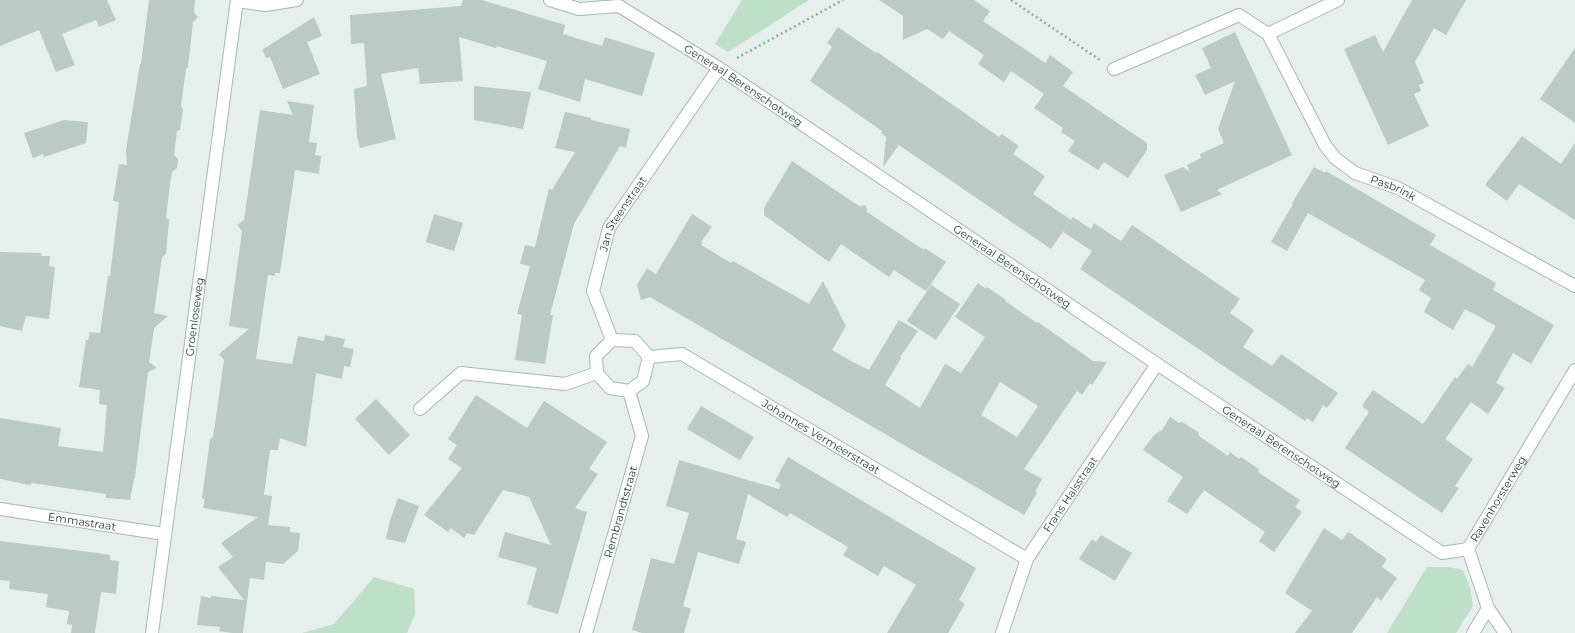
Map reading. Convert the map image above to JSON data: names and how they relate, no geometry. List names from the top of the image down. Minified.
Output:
{"streets":{"street":["Generaal Berenschotweg","Pasbrink","Jan Steenstraat","Groenloseweg","Johannes Vermeerstraat","Frans Halsstraat","Ravenhorsterweg","Rembrandtstraat","Emmastraat"]},"crossings":[["Generaal Berenschotweg","Jan Steenstraat"],["Generaal Berenschotweg","Frans Halsstraat"],["Generaal Berenschotweg","Ravenhorsterweg"],["Jan Steenstraat","Johannes Vermeerstraat"],["Jan Steenstraat","Rembrandtstraat"],["Groenloseweg","Emmastraat"],["Johannes Vermeerstraat","Frans Halsstraat"],["Johannes Vermeerstraat","Rembrandtstraat"]]}
